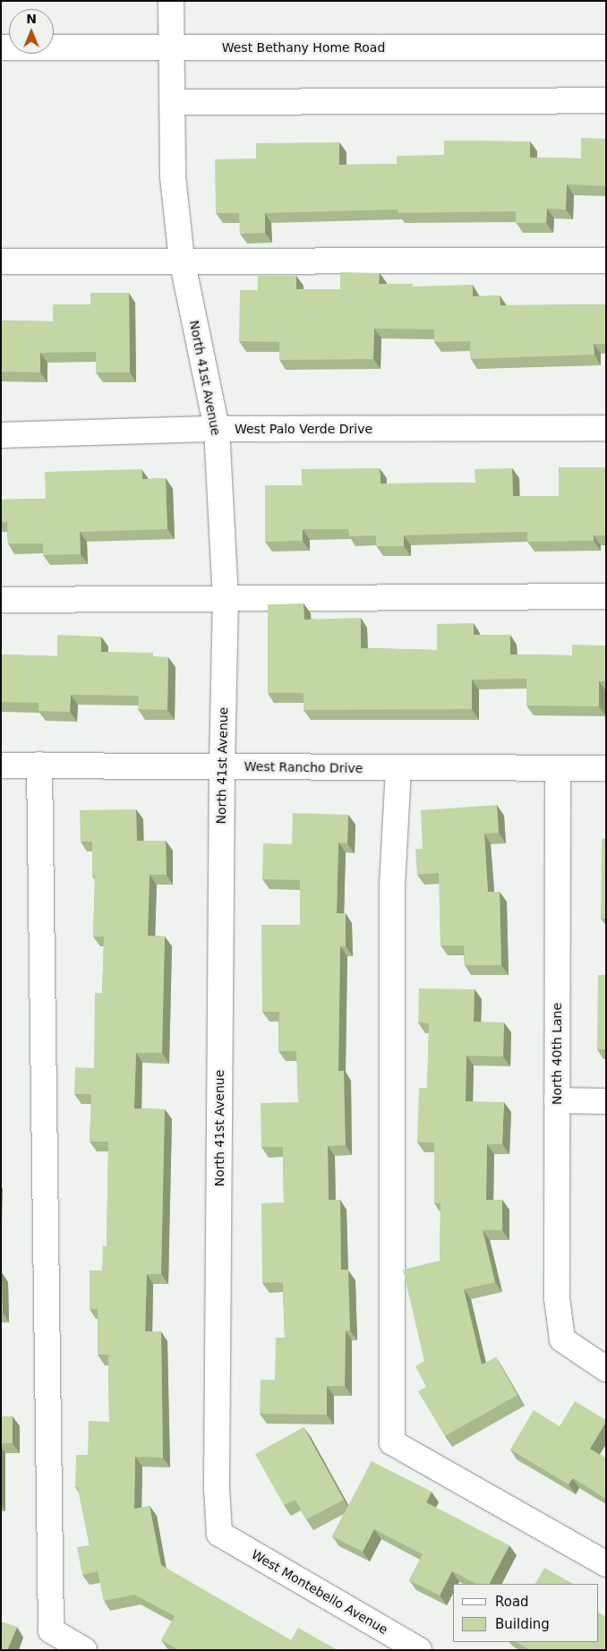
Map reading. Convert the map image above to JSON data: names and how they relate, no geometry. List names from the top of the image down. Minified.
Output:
{"streets":{"street":["West Bethany Home Road","North 41st Avenue","West Palo Verde Drive","West Rancho Drive","North 40th Lane","West Montebello Avenue"]},"crossings":[["West Bethany Home Road","North 41st Avenue"],["North 41st Avenue","West Palo Verde Drive"],["North 41st Avenue","West Rancho Drive"],["North 41st Avenue","West Montebello Avenue"],["West Rancho Drive","North 40th Lane"]],"legend":["Road","Building"],"north":"top"}
